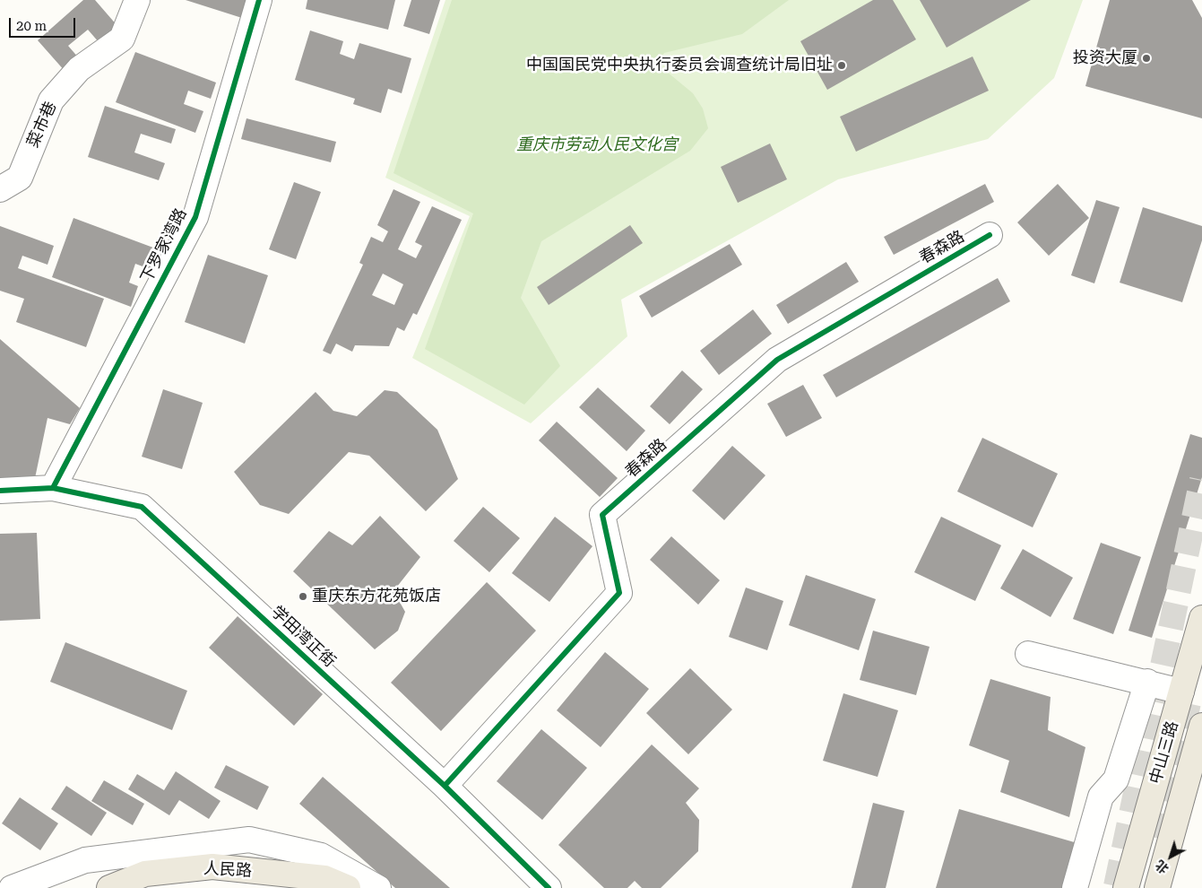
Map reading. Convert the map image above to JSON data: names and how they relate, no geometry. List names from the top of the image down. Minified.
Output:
{"streets":{"main road":["中山三路","人民路"],"street":["菜市巷","下罗家湾路","春森路","学田湾正街"]},"crossings":[["下罗家湾路","学田湾正街"],["春森路","学田湾正街"]],"parks":["重庆市劳动人民文化宫"],"places":["投资大厦","中国国民党中央执行委员会调查统计局旧址","重庆东方花苑饭店"],"scale_bar":"20 m","north":"bottom left"}
